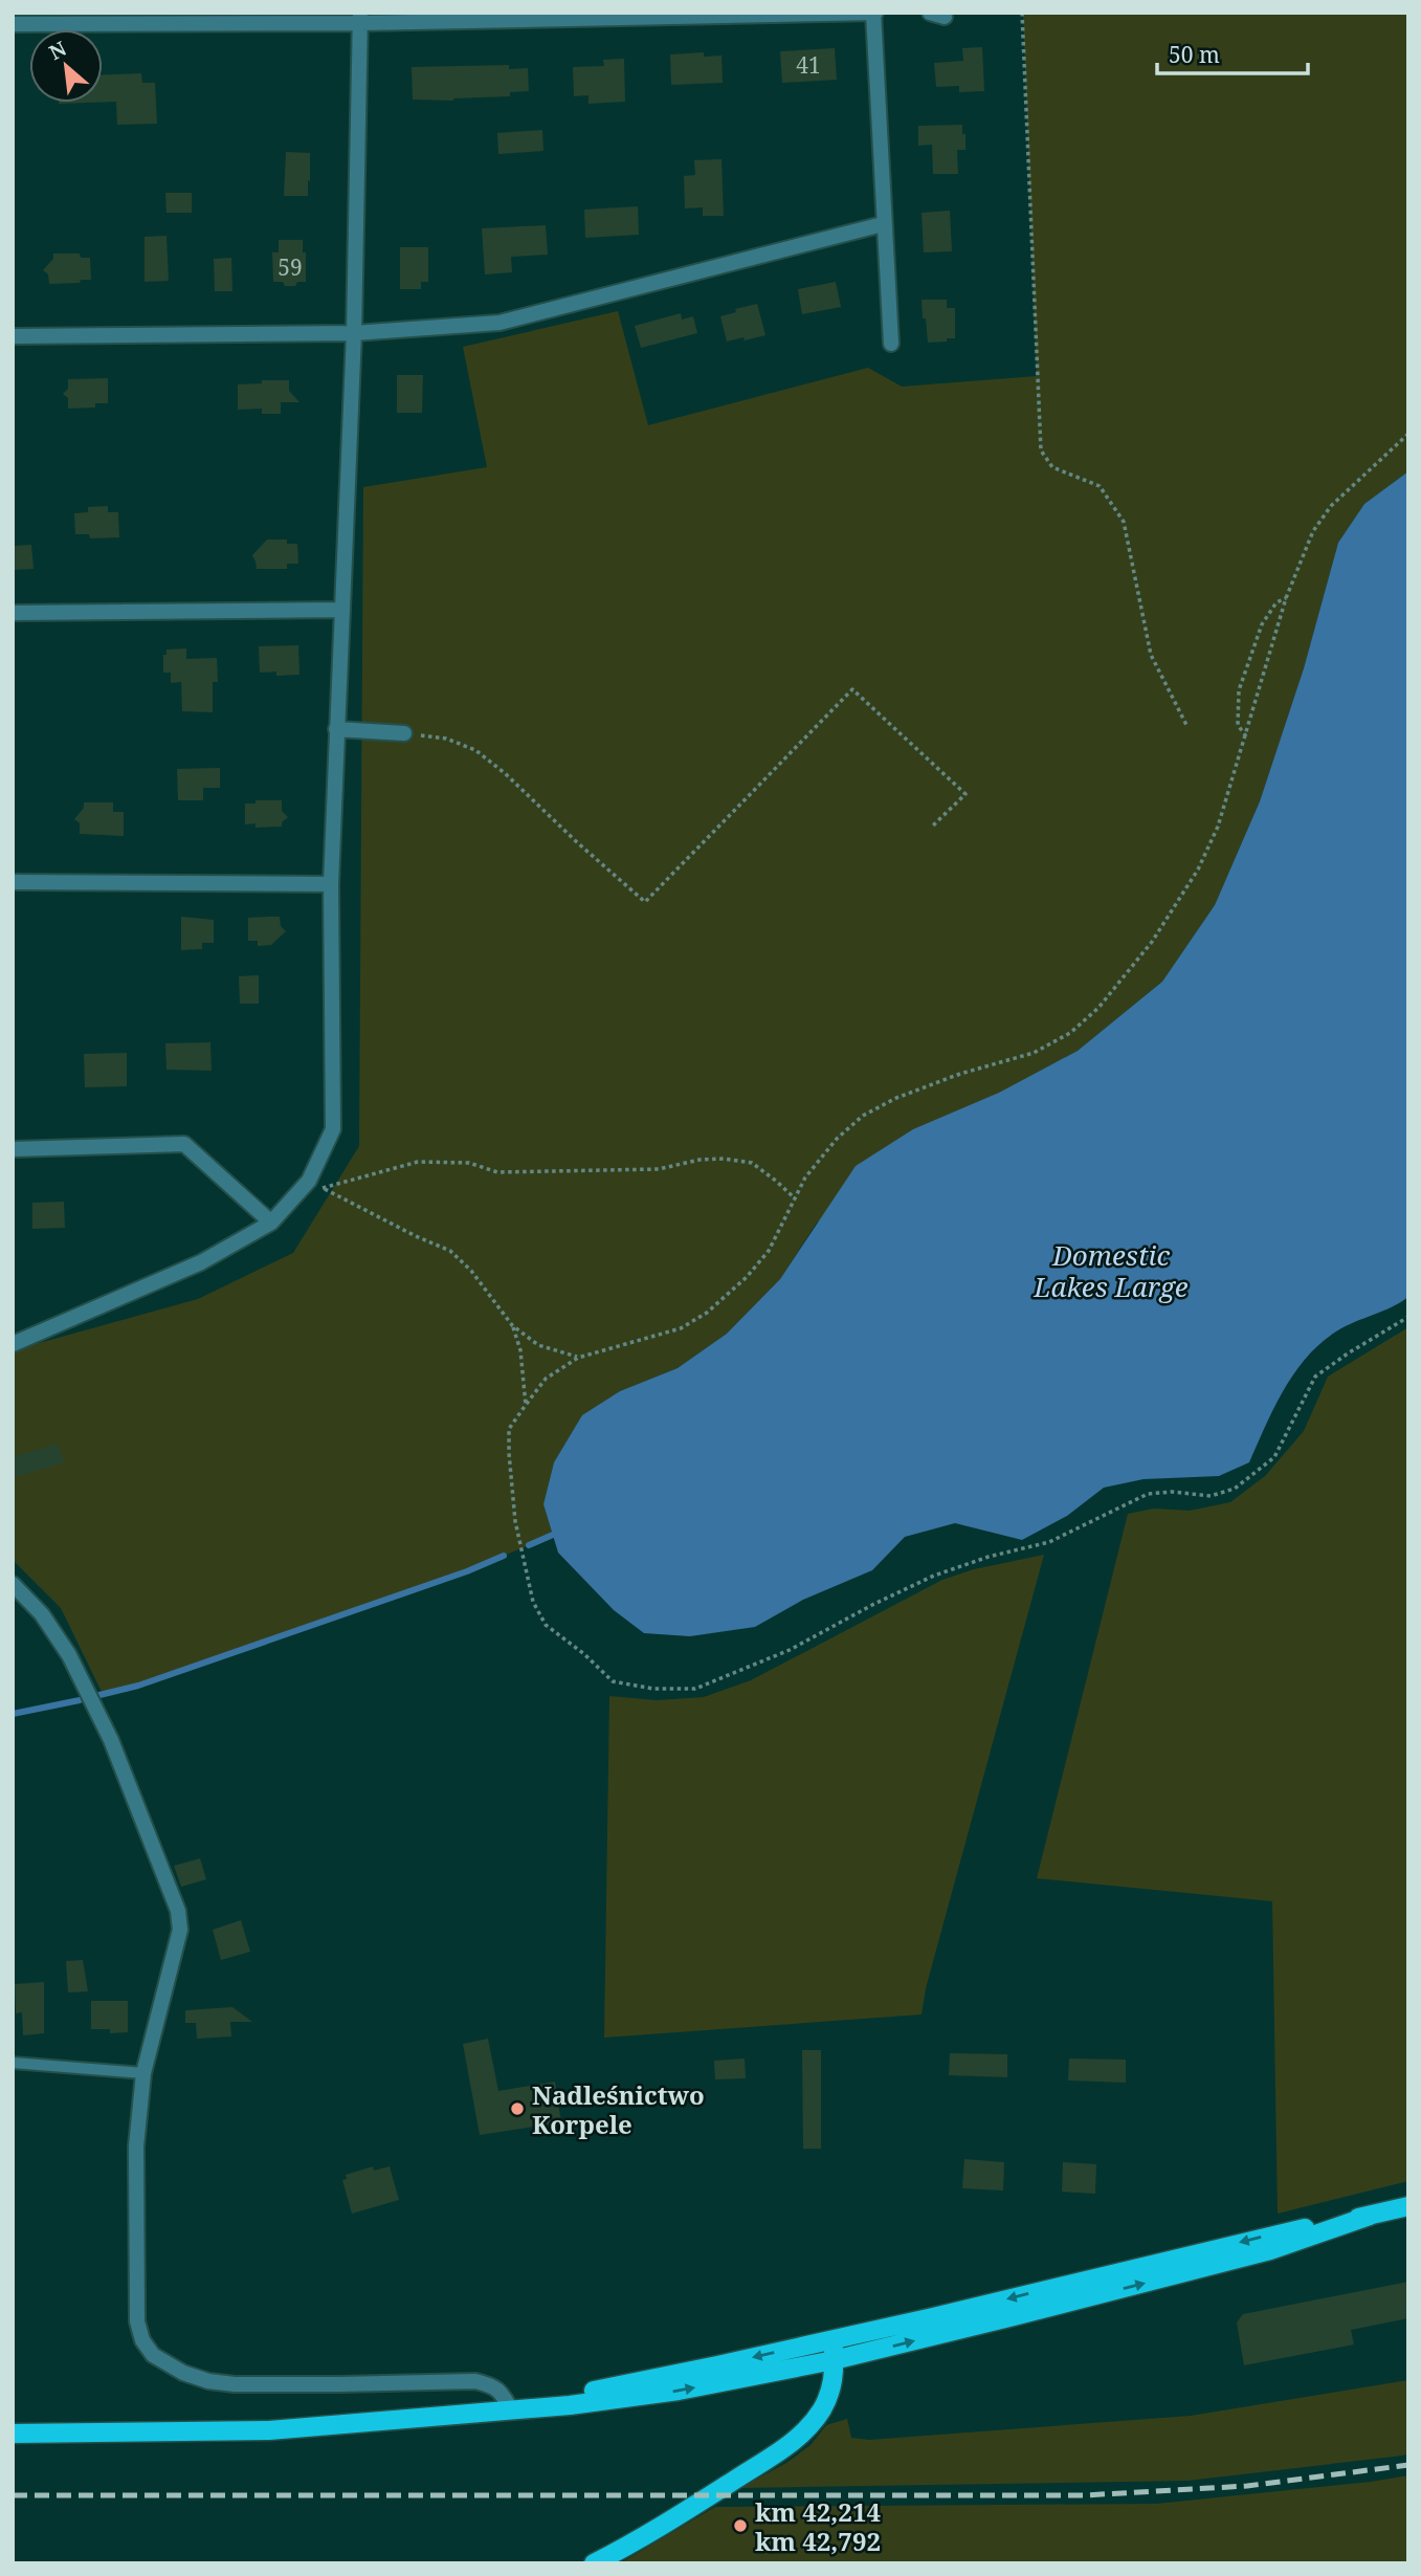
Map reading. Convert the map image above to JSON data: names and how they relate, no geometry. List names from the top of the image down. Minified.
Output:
{"water":["Domestic Lakes Large"],"places":["Nadleśnictwo Korpele","km 42,214 km 42,792"],"house_numbers":["41","59"],"scale_bar":"50 m","north":"top left"}
